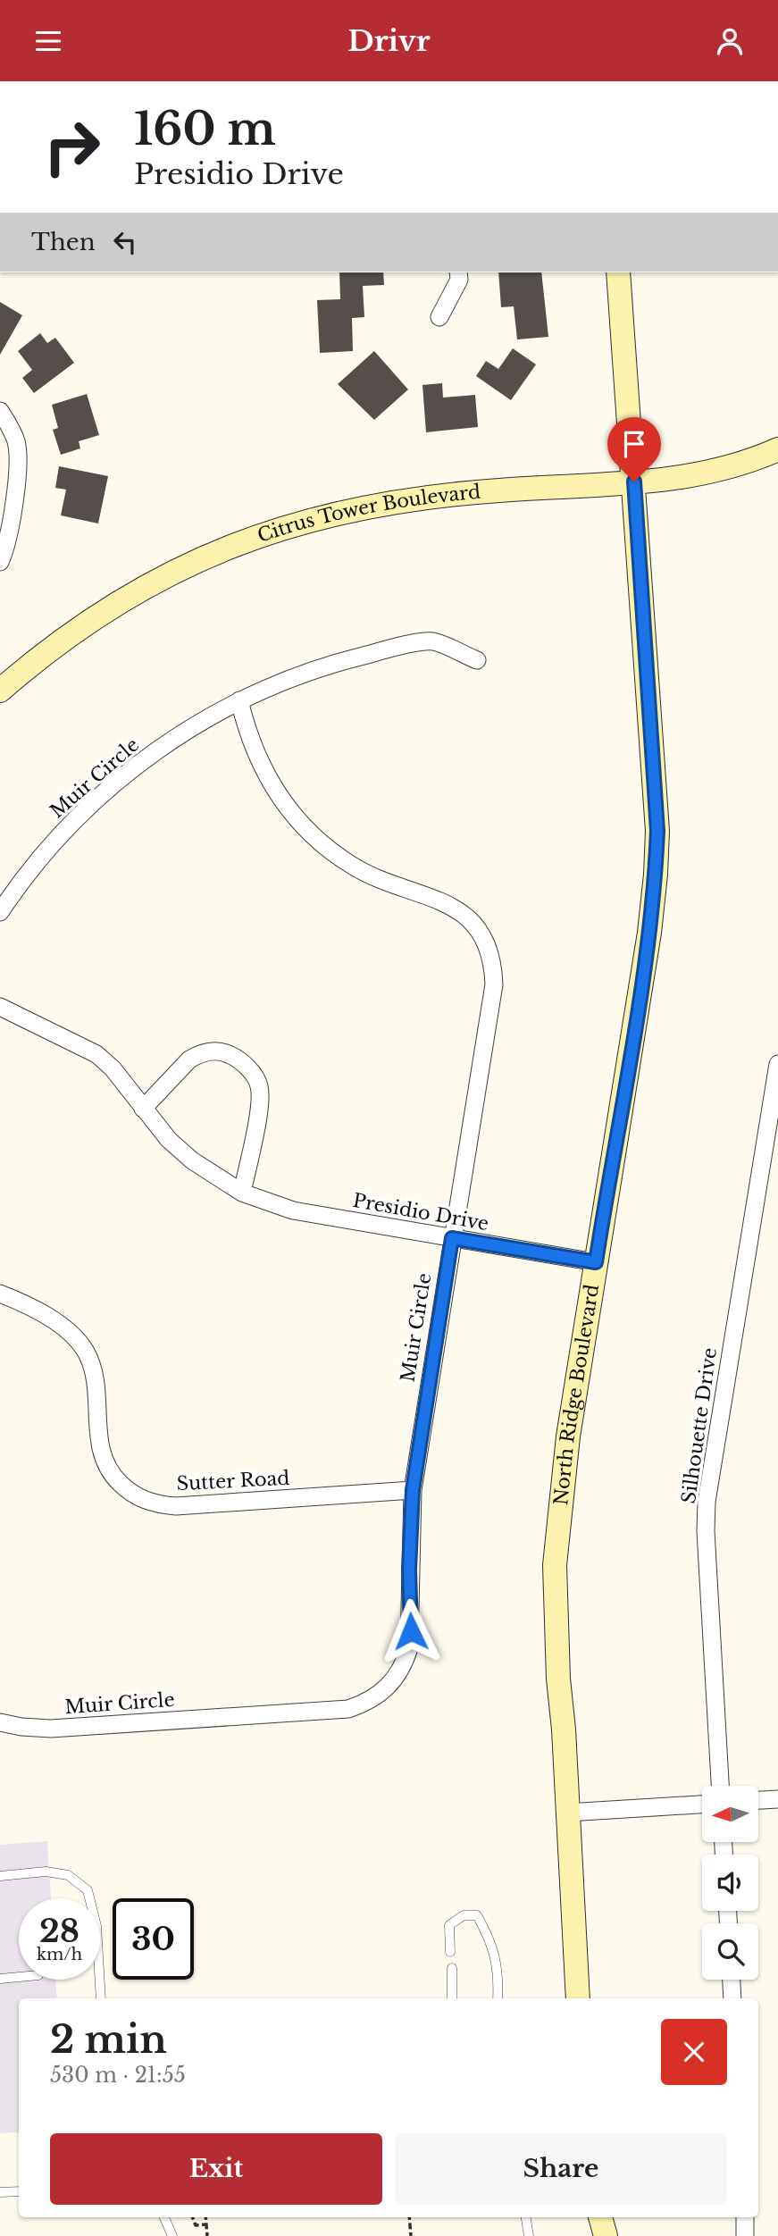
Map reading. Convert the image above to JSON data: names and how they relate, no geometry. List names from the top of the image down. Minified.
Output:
{"streets":{"street":["Citrus Tower Boulevard","Muir Circle","Presidio Drive","North Ridge Boulevard","Silhouette Drive","Sutter Road"]},"crossings":[["Citrus Tower Boulevard","North Ridge Boulevard"],["Muir Circle","Presidio Drive"],["Muir Circle","Sutter Road"],["Presidio Drive","North Ridge Boulevard"]],"north":"left","page":{"header":"Drivr","turn":["160 m","Presidio Drive"],"then":"Then","speed":"28 km/h","limit":"30","heading":["2 min","530 m · 21:55"],"buttons":["Exit","Share"]}}
